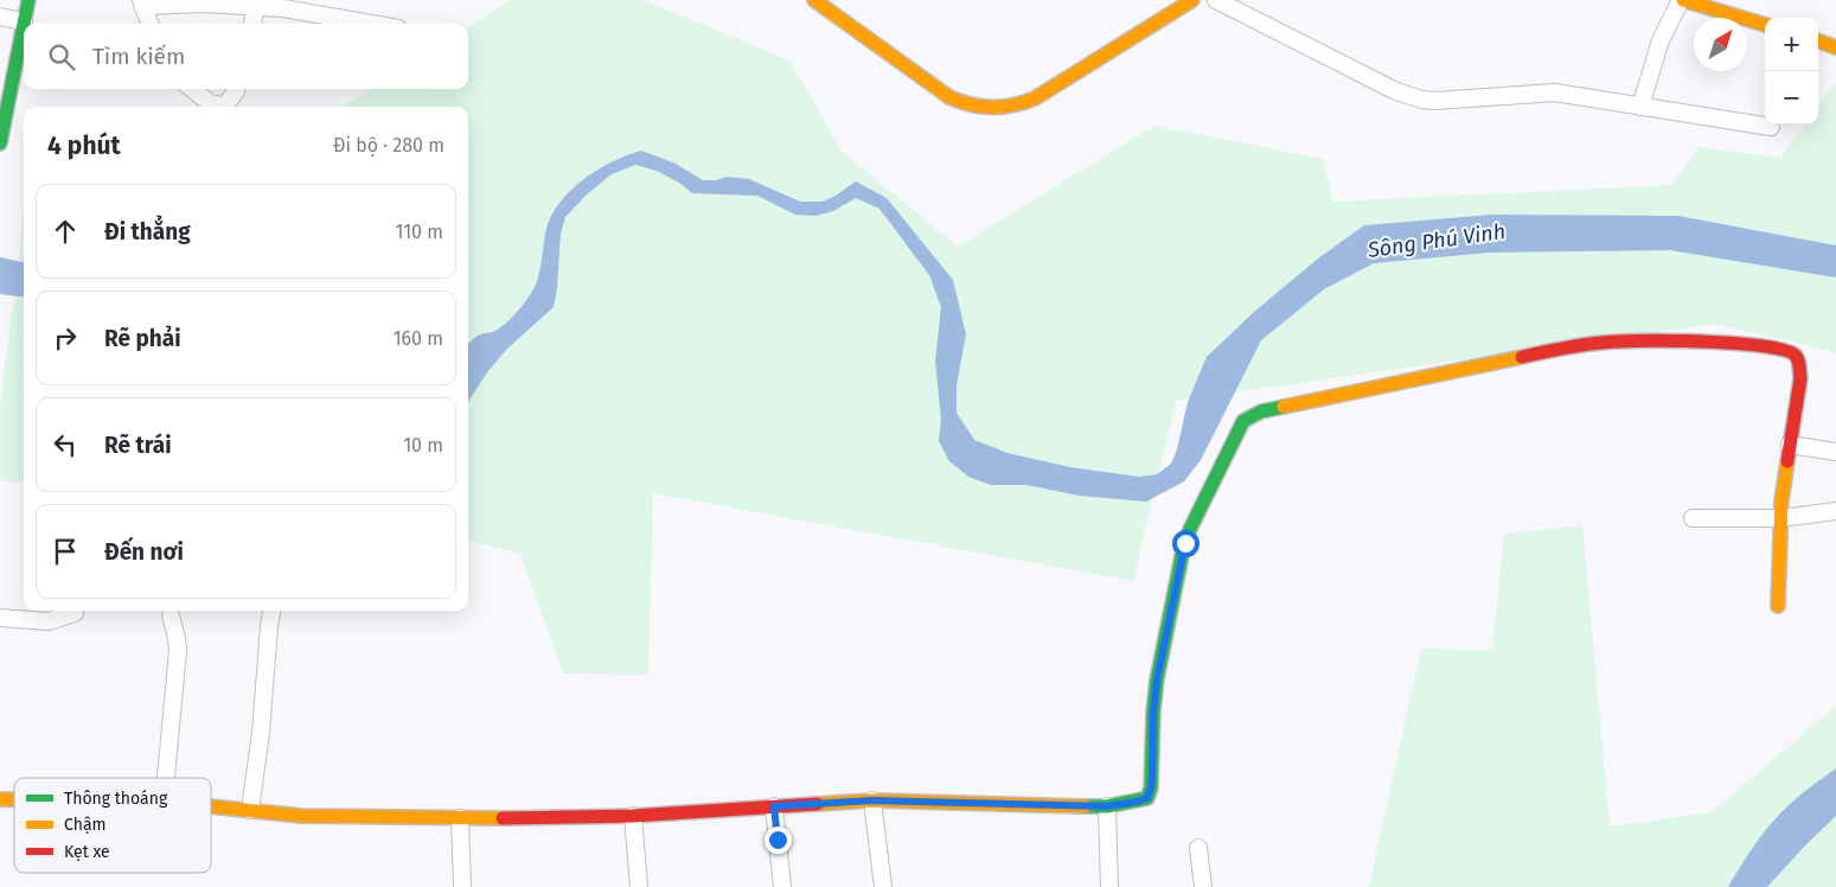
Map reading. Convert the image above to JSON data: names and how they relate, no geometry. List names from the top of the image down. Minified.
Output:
{"water":["Sông Phú Vinh"],"legend":["Thông thoáng","Chậm","Kẹt xe"],"north":"top right","page":{"map_buttons":["+","−"],"search":"Tìm kiếm","heading":["4 phút","Đi bộ · 280 m"],"list":[["Đi thẳng","110 m"],["Rẽ phải","160 m"],["Rẽ trái","10 m"],"Đến nơi"]}}
